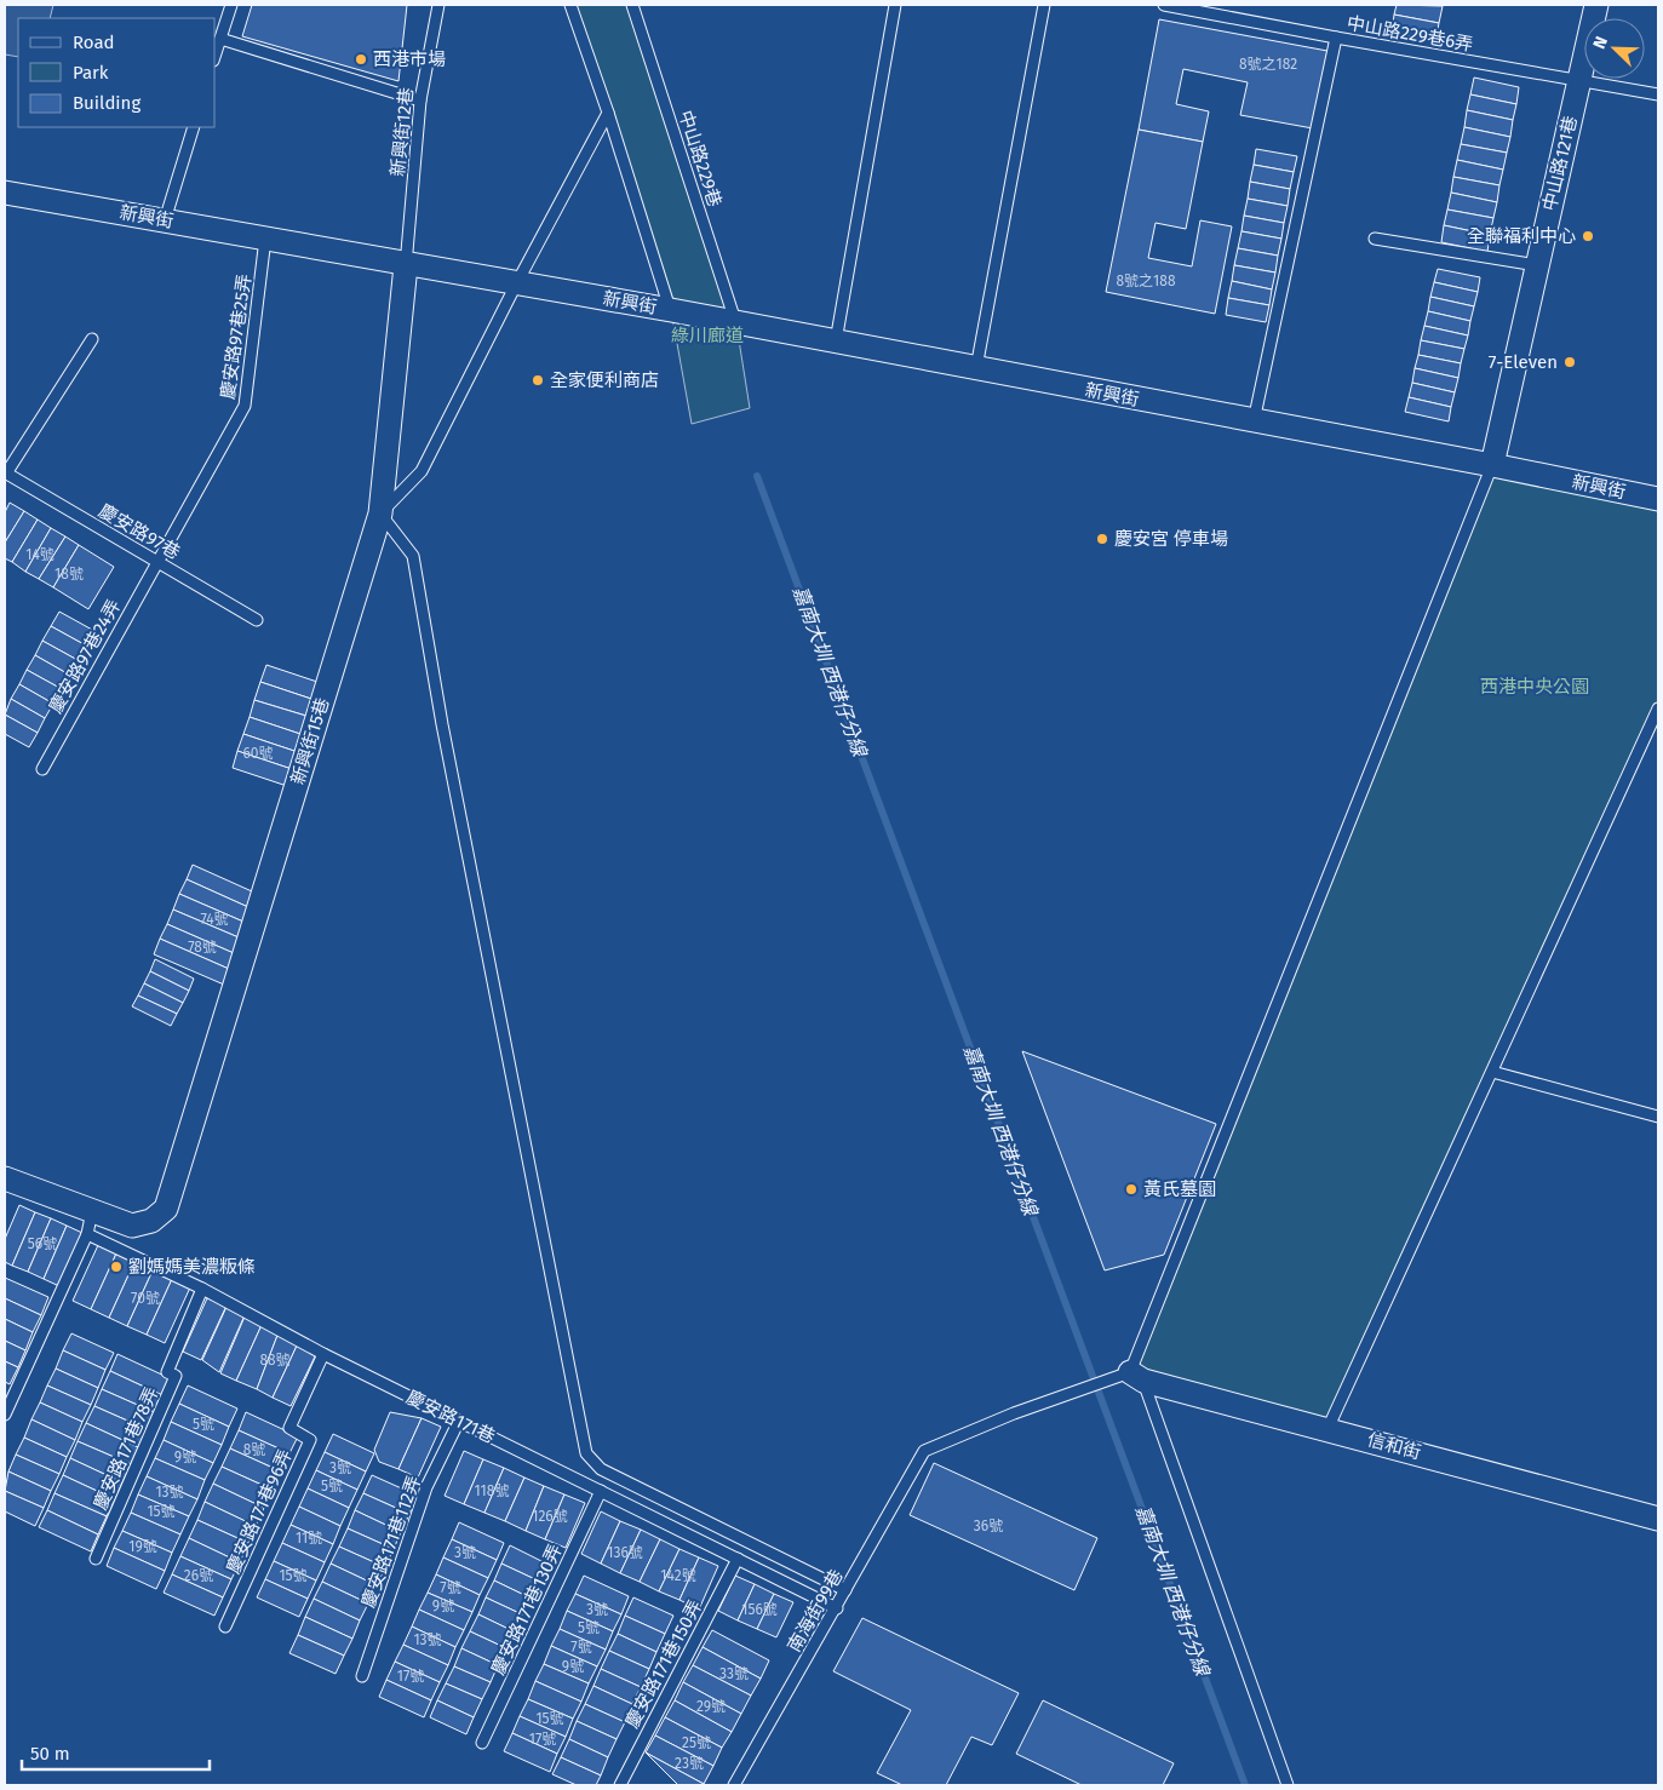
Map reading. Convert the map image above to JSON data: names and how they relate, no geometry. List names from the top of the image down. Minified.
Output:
{"streets":{"street":["中山路121巷","新興街","新興街15巷","信和街"],"lane":["中山路229巷6弄","新興街12巷","中山路229巷","慶安路97巷25弄","慶安路97巷","慶安路97巷24弄","慶安路171巷","慶安路171巷78弄","慶安路171巷96弄","慶安路171巷112弄","慶安路171巷130弄","南海街99巷","慶安路171巷150弄"]},"crossings":[["中山路229巷6弄","中山路121巷"],["新興街12巷","新興街"],["新興街12巷","新興街15巷"],["中山路229巷","新興街"],["中山路121巷","新興街"],["新興街","慶安路97巷25弄"],["新興街","新興街15巷"],["慶安路97巷25弄","慶安路97巷"],["慶安路97巷25弄","慶安路97巷24弄"],["慶安路97巷","慶安路97巷24弄"],["慶安路171巷","慶安路171巷78弄"],["慶安路171巷","慶安路171巷96弄"],["慶安路171巷","慶安路171巷112弄"],["慶安路171巷","慶安路171巷130弄"],["慶安路171巷","南海街99巷"],["慶安路171巷","慶安路171巷150弄"],["信和街","南海街99巷"]],"water":["嘉南大圳 西港仔分線"],"parks":["綠川廊道","西港中央公園"],"places":["西港市場","全聯福利中心","7-Eleven","全家便利商店","慶安宮 停車場","黃氏墓園","劉媽媽美濃粄條"],"house_numbers":["8號之182","8號之188","14號","18號","60號","74號","78號","56號","70號","88號","5號","8號","9號","3號","5號","118號","13號","15號","126號","36號","11號","19號","3號","136號","26號","15號","142號","7號","9號","3號","156號","5號","13號","7號","9號","33號","17號","29號","15號","17號","25號","23號"],"legend":["Road","Park","Building"],"scale_bar":"50 m","north":"top left"}
